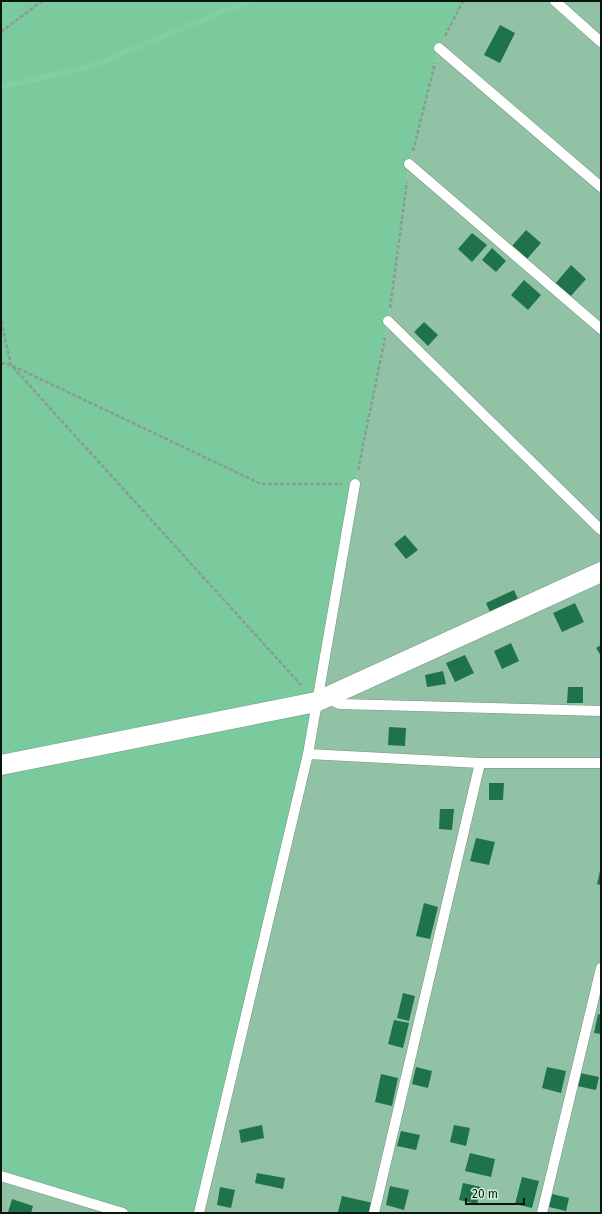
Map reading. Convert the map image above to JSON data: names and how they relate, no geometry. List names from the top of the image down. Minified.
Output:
{"scale_bar":"20 m"}
